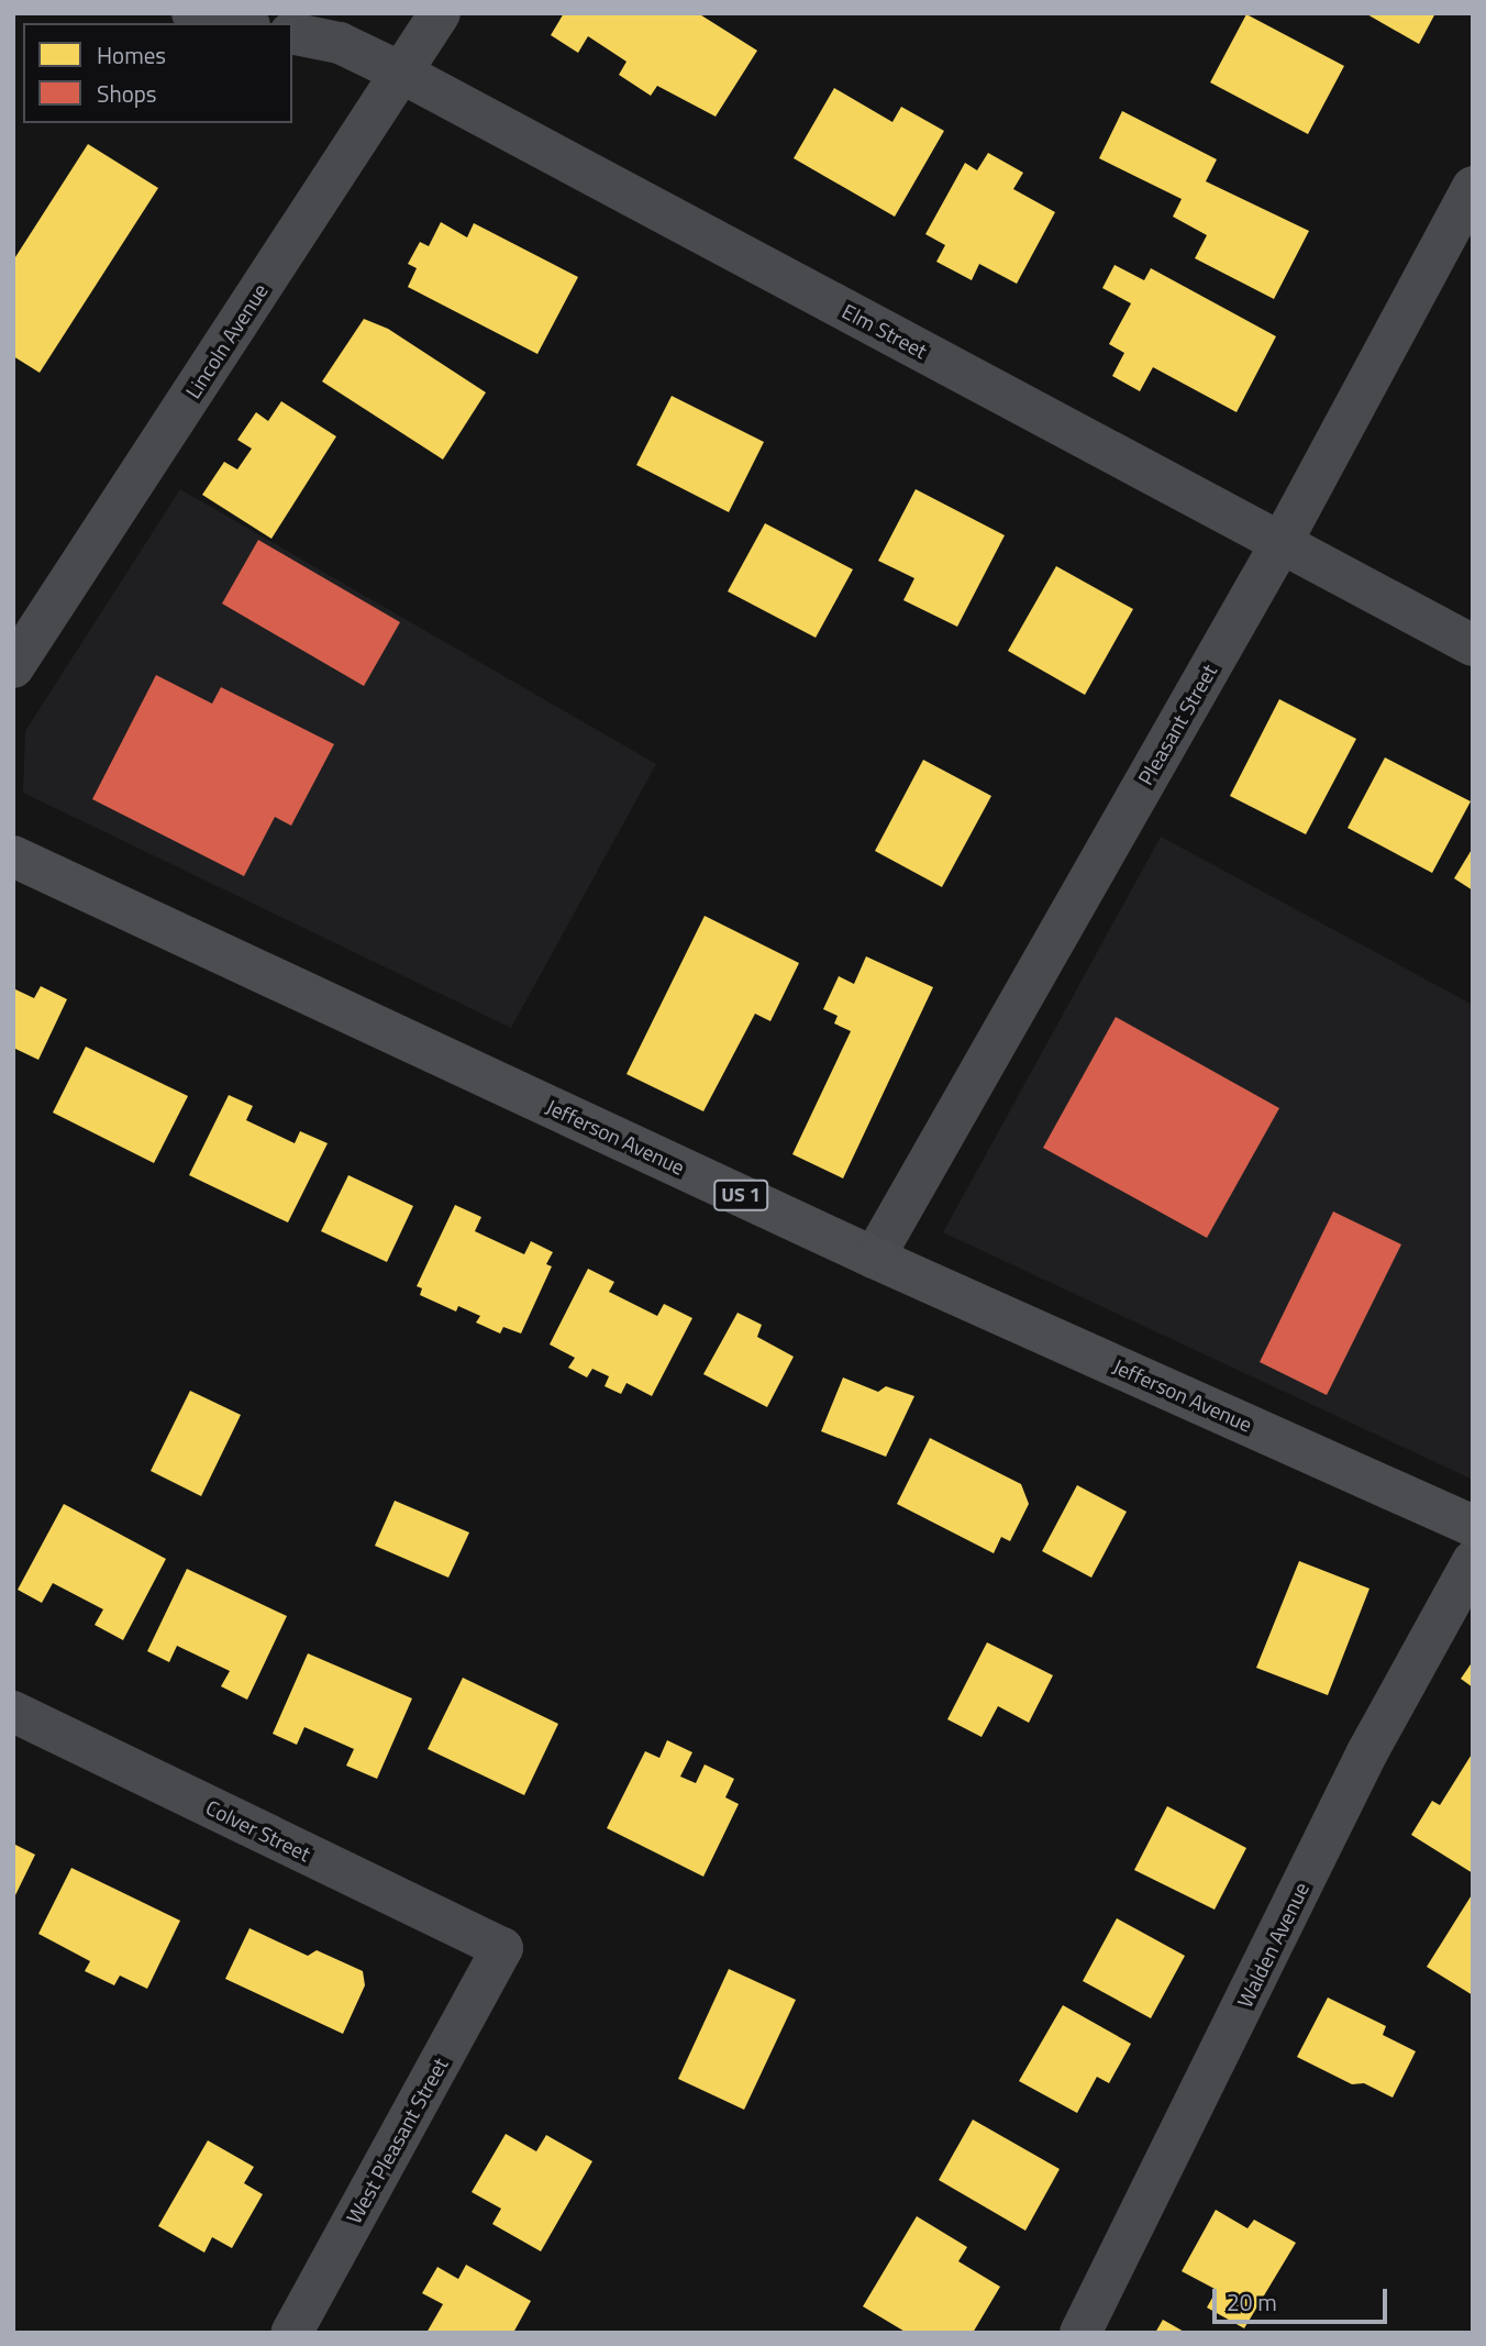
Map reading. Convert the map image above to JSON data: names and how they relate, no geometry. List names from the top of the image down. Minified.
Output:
{"streets":{"main road":["Jefferson Avenue","US 1"],"street":["Elm Street","Lincoln Avenue","Pleasant Street","Colver Street","Walden Avenue","West Pleasant Street"]},"crossings":[["Elm Street","Lincoln Avenue"],["Elm Street","Pleasant Street"],["Pleasant Street","Jefferson Avenue"],["Colver Street","West Pleasant Street"]],"legend":["Homes","Shops"],"scale_bar":"20 m"}
